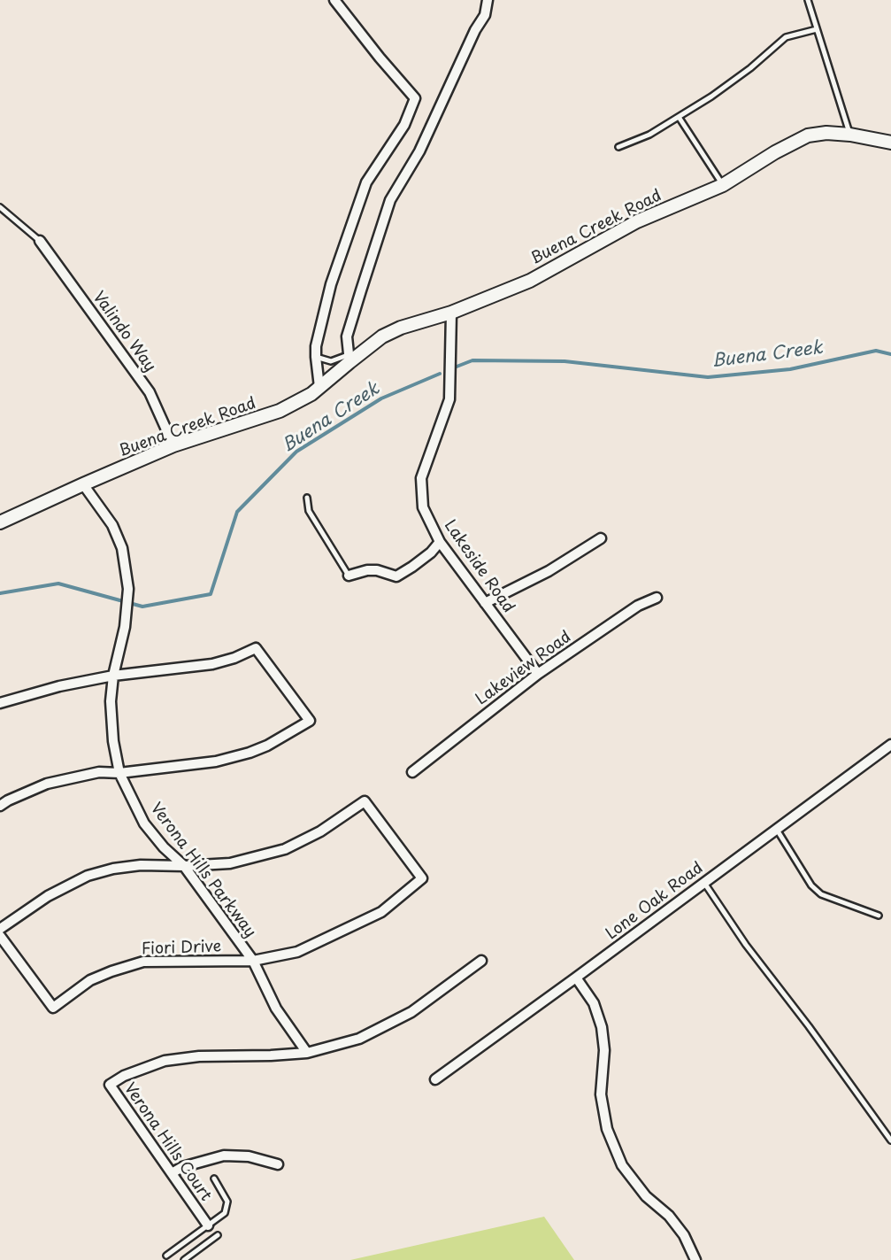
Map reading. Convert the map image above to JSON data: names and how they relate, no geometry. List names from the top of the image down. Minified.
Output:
{"streets":{"main road":["Buena Creek Road"],"street":["Valindo Way","Lakeside Road","Lakeview Road","Verona Hills Parkway","Lone Oak Road","Fiori Drive","Verona Hills Court"]},"crossings":[["Buena Creek Road","Valindo Way"],["Buena Creek Road","Lakeside Road"],["Buena Creek Road","Verona Hills Parkway"],["Lakeside Road","Lakeview Road"],["Verona Hills Parkway","Fiori Drive"],["Verona Hills Parkway","Verona Hills Court"]],"water":["Buena Creek"]}
